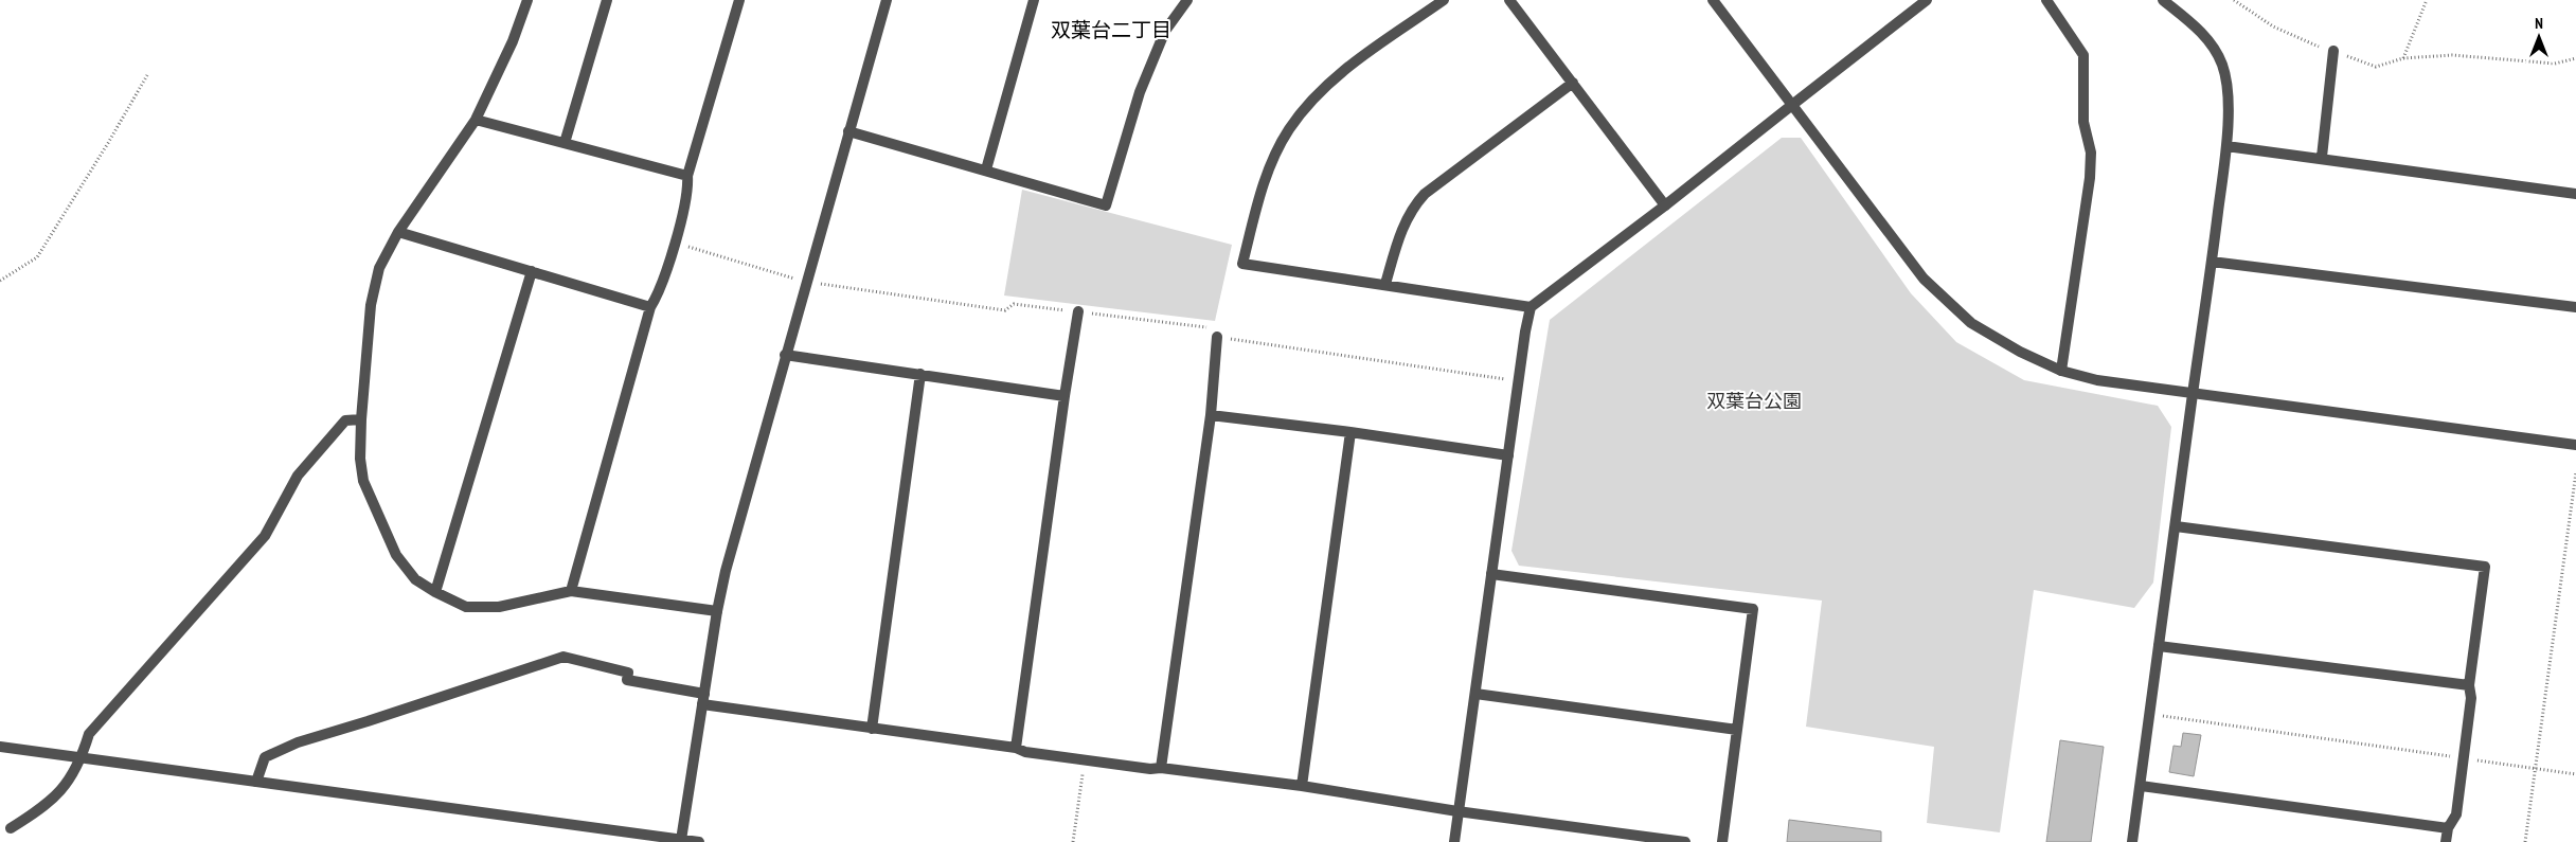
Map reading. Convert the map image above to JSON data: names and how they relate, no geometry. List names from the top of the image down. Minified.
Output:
{"districts":["双葉台二丁目"],"parks":["双葉台公園"],"north":"top"}
